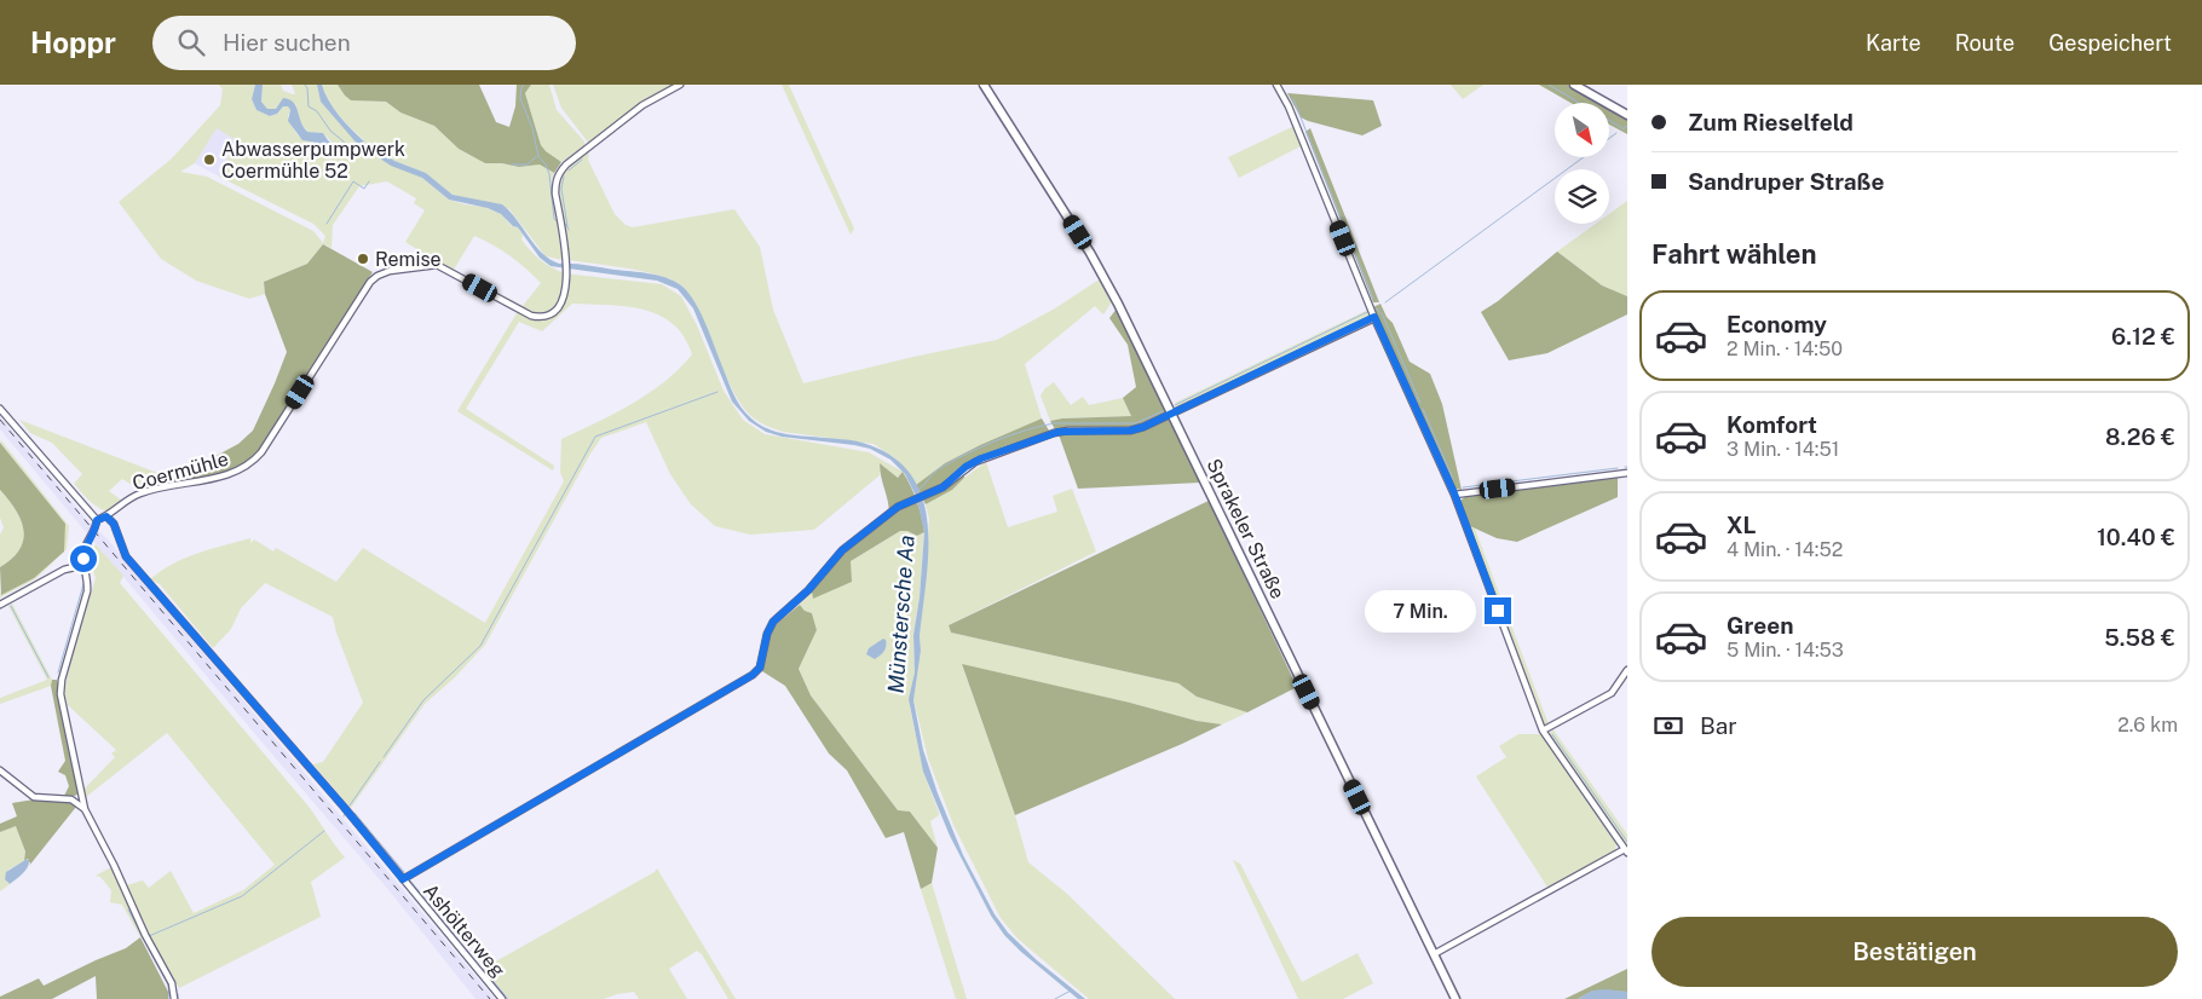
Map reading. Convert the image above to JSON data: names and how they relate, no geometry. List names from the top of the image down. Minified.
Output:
{"streets":{"main road":["Sprakeler Straße"],"street":["Coermühle","Ashölterweg"]},"crossings":[["Coermühle","Ashölterweg"]],"water":["Münstersche Aa"],"places":["Abwasserpumpwerk Coermühle 52","Remise"],"north":"bottom right","page":{"header":"Hoppr","search":"Hier suchen","nav":["Karte","Route","Gespeichert"],"banner":["Zum Rieselfeld","Sandruper Straße"],"heading":"Fahrt wählen","list":[{"name":"Economy","note":"2 Min. · 14:50","value":"6.12 €"},{"name":"Komfort","note":"3 Min. · 14:51","value":"8.26 €"},{"name":"XL","note":"4 Min. · 14:52","value":"10.40 €"},{"name":"Green","note":"5 Min. · 14:53","value":"5.58 €"}],"bubble":"7 Min.","pay":["Bar","2.6 km"],"buttons":"Bestätigen"}}
